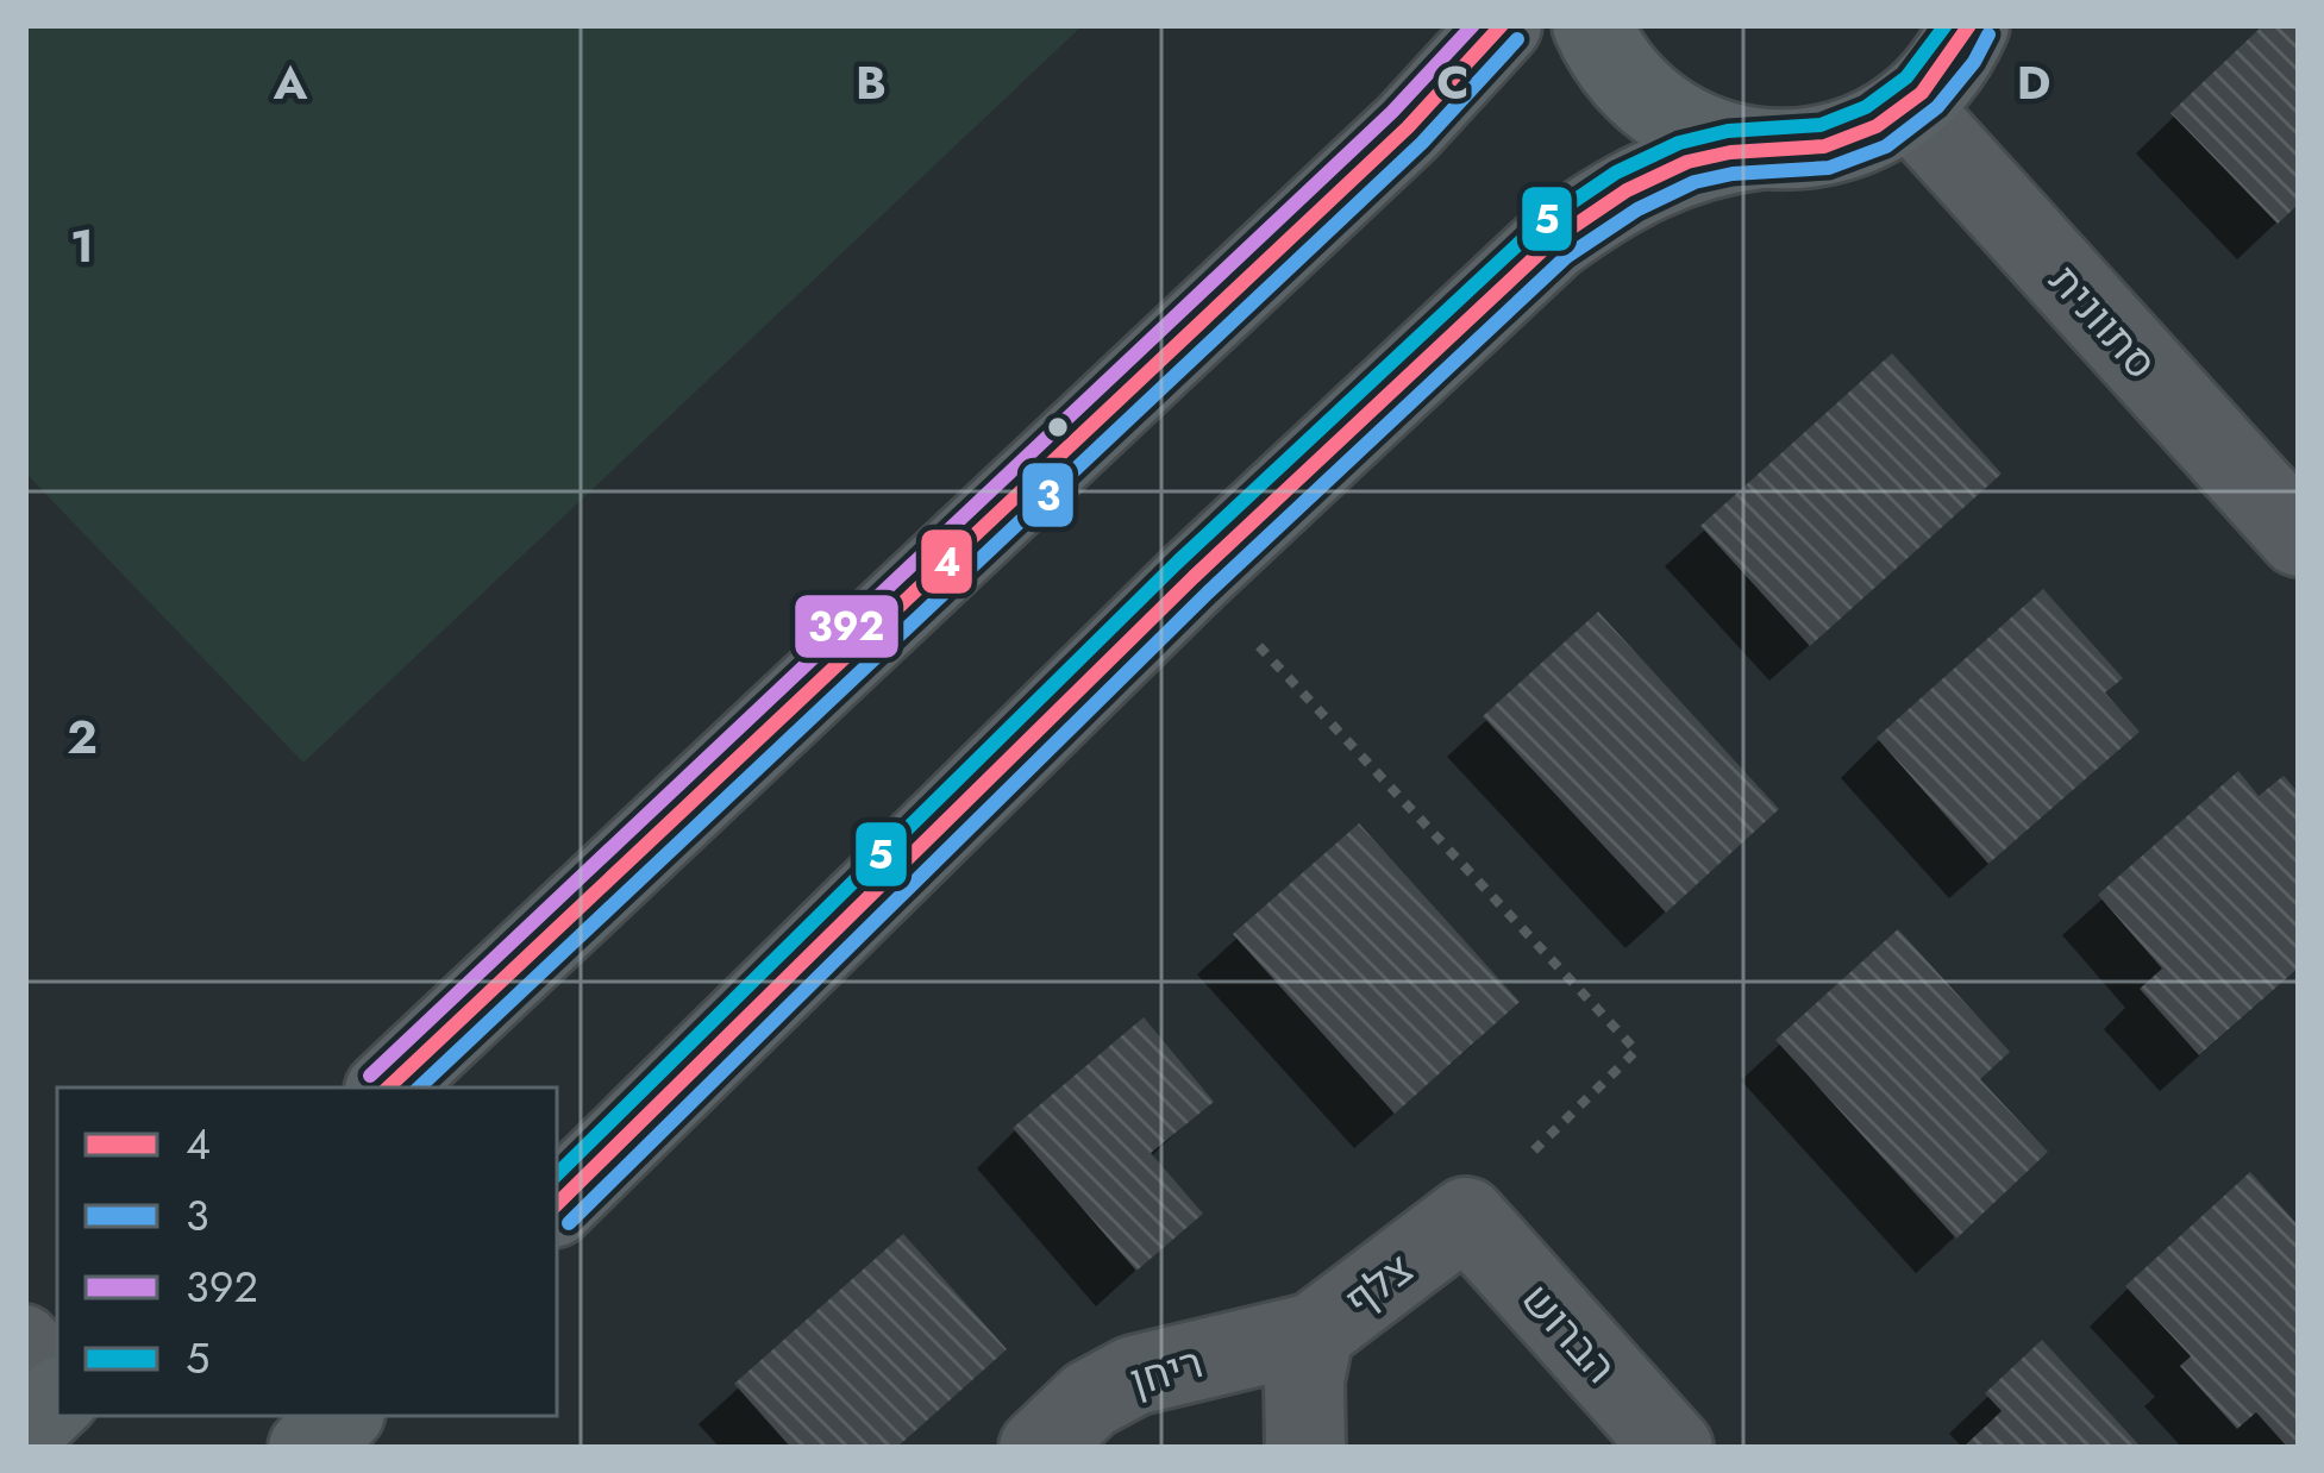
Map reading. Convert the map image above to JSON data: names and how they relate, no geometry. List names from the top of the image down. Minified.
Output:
{"streets":{"street":["סתוונית","צלף","הברוש","ריחן"]},"crossings":[["צלף","הברוש"],["צלף","ריחן"]],"lines":["transit line 4","transit line 392","transit line 5","transit line 3"],"legend":["4","3","392","5"],"grid":{"columns":["A","B","C","D"],"rows":["1","2"]}}
